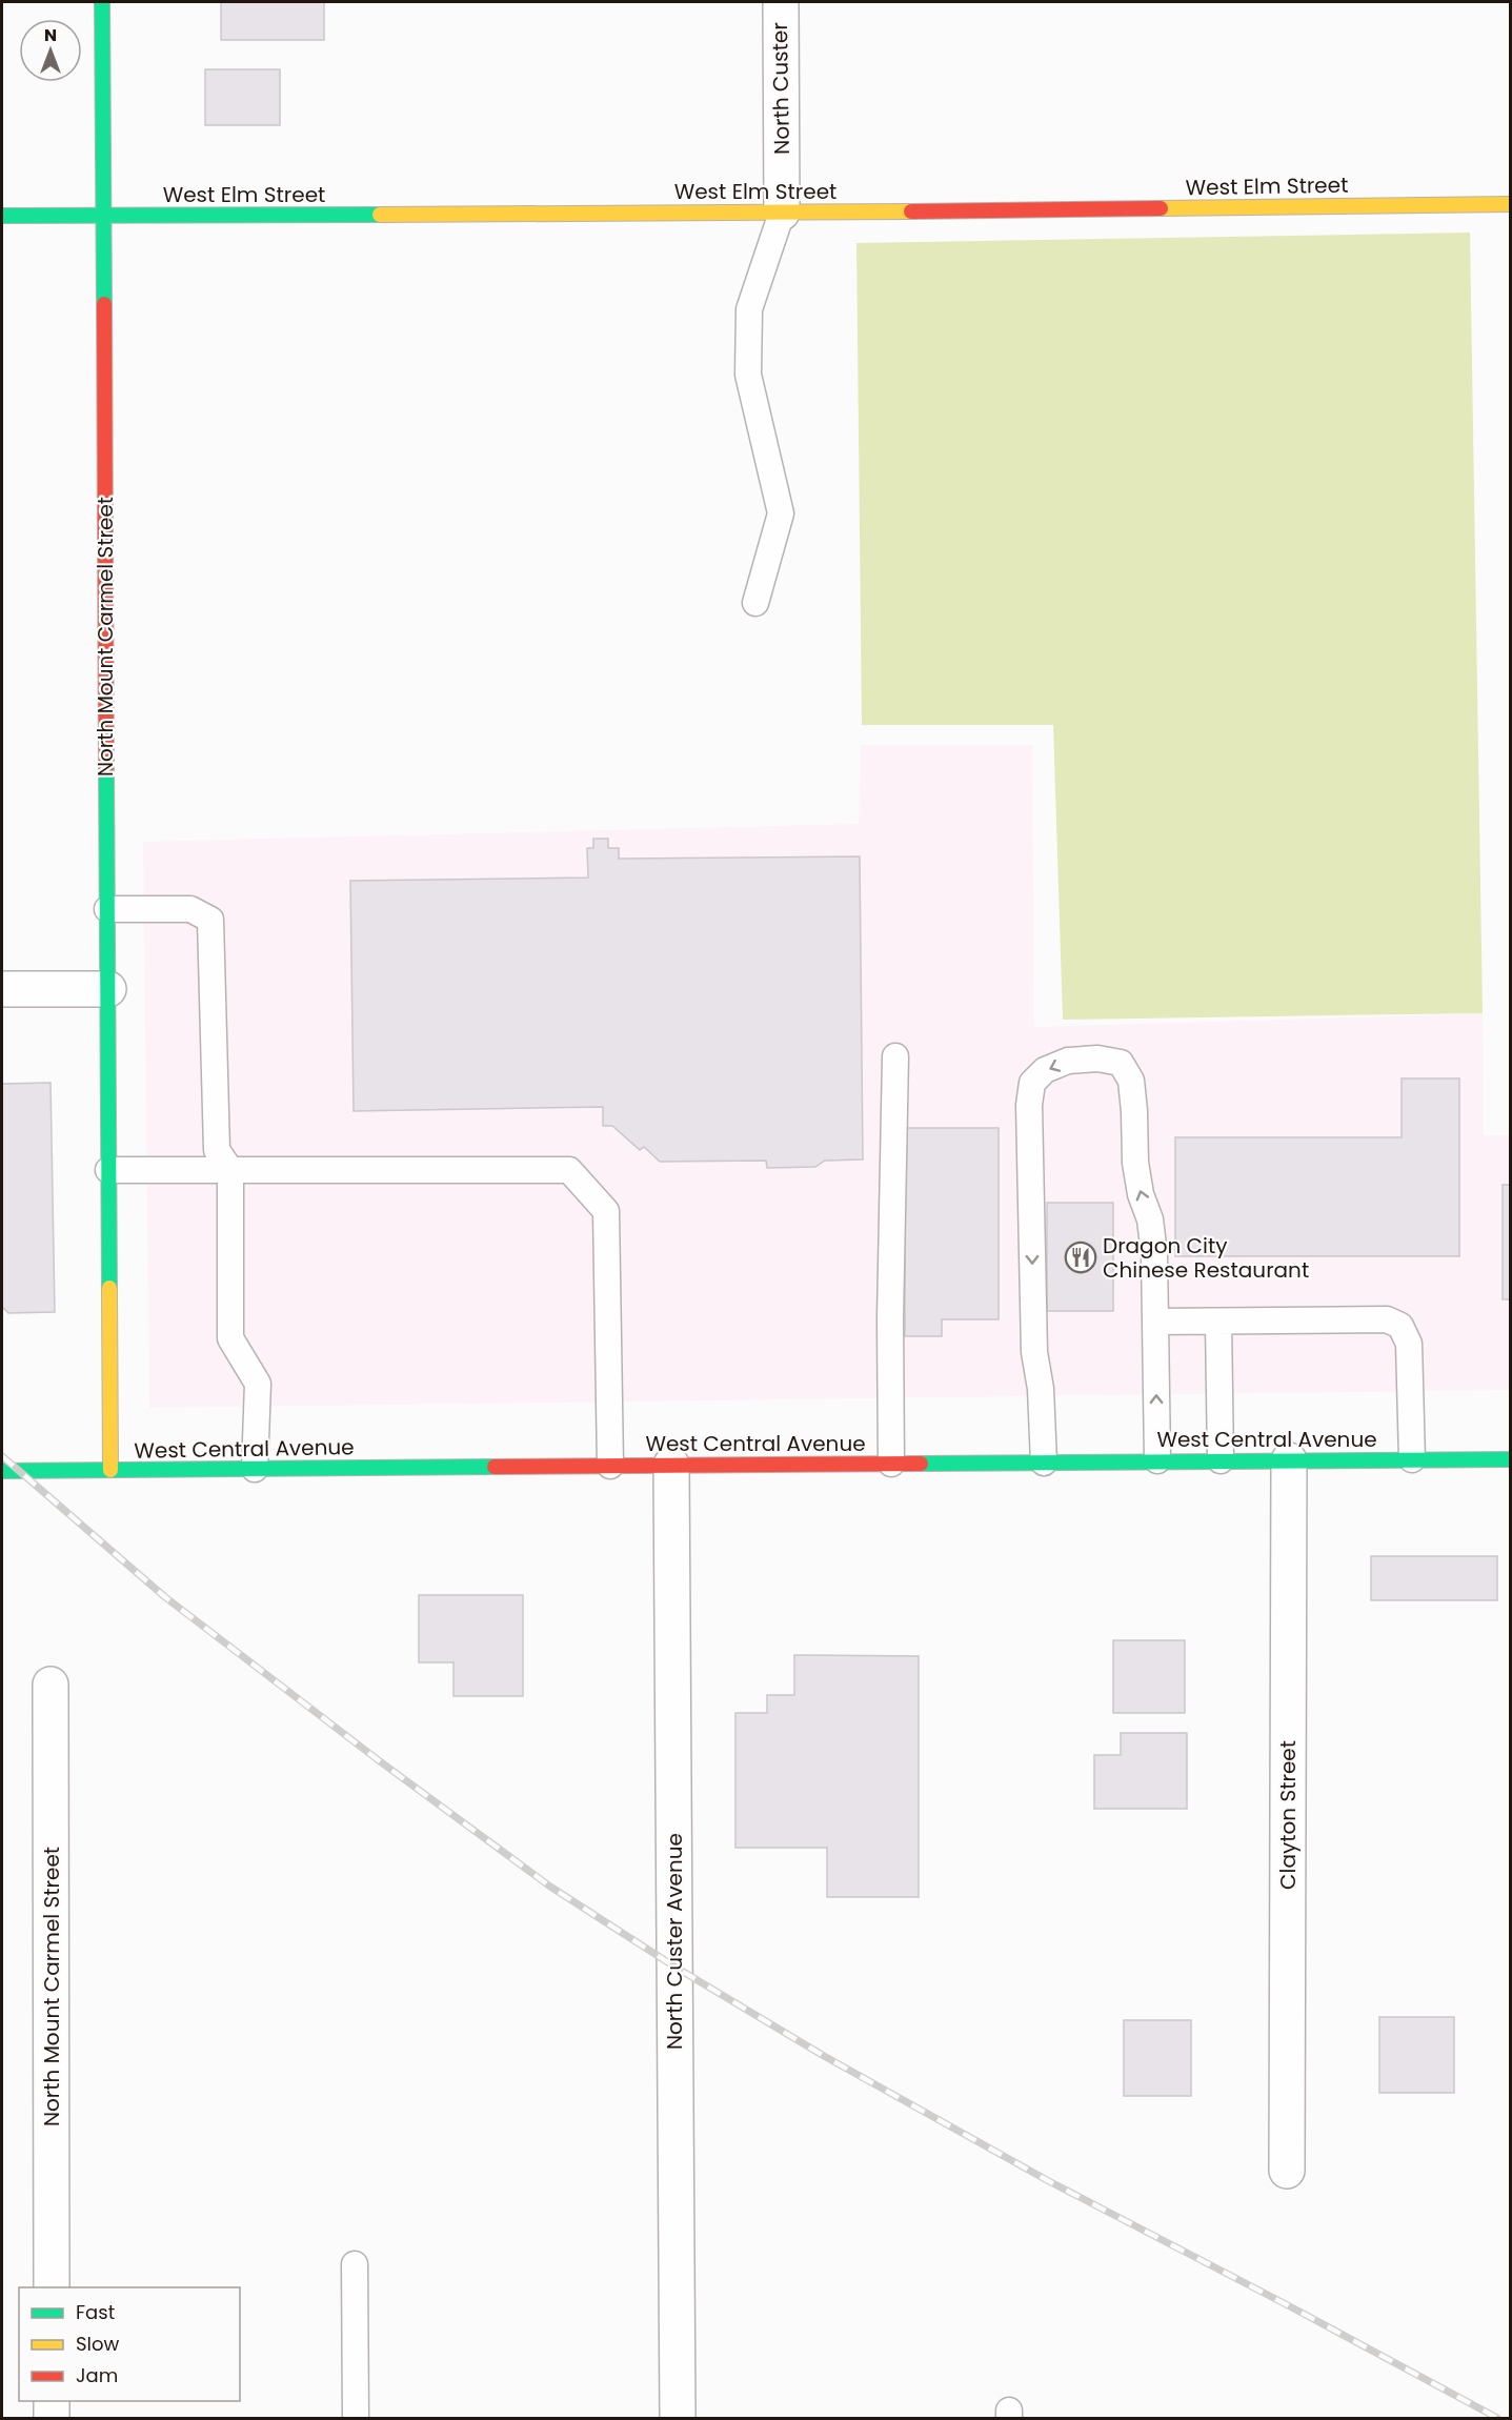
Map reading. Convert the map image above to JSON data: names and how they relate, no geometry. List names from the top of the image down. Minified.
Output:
{"streets":{"street":["North Custer","West Elm Street","North Mount Carmel Street","West Central Avenue","Clayton Street","North Custer Avenue"]},"crossings":[["North Custer","West Elm Street"],["West Elm Street","North Mount Carmel Street"],["North Mount Carmel Street","West Central Avenue"],["West Central Avenue","Clayton Street"],["West Central Avenue","North Custer Avenue"]],"places":{"restaurant":["Dragon City Chinese Restaurant"]},"legend":["Fast","Slow","Jam"],"north":"top"}
